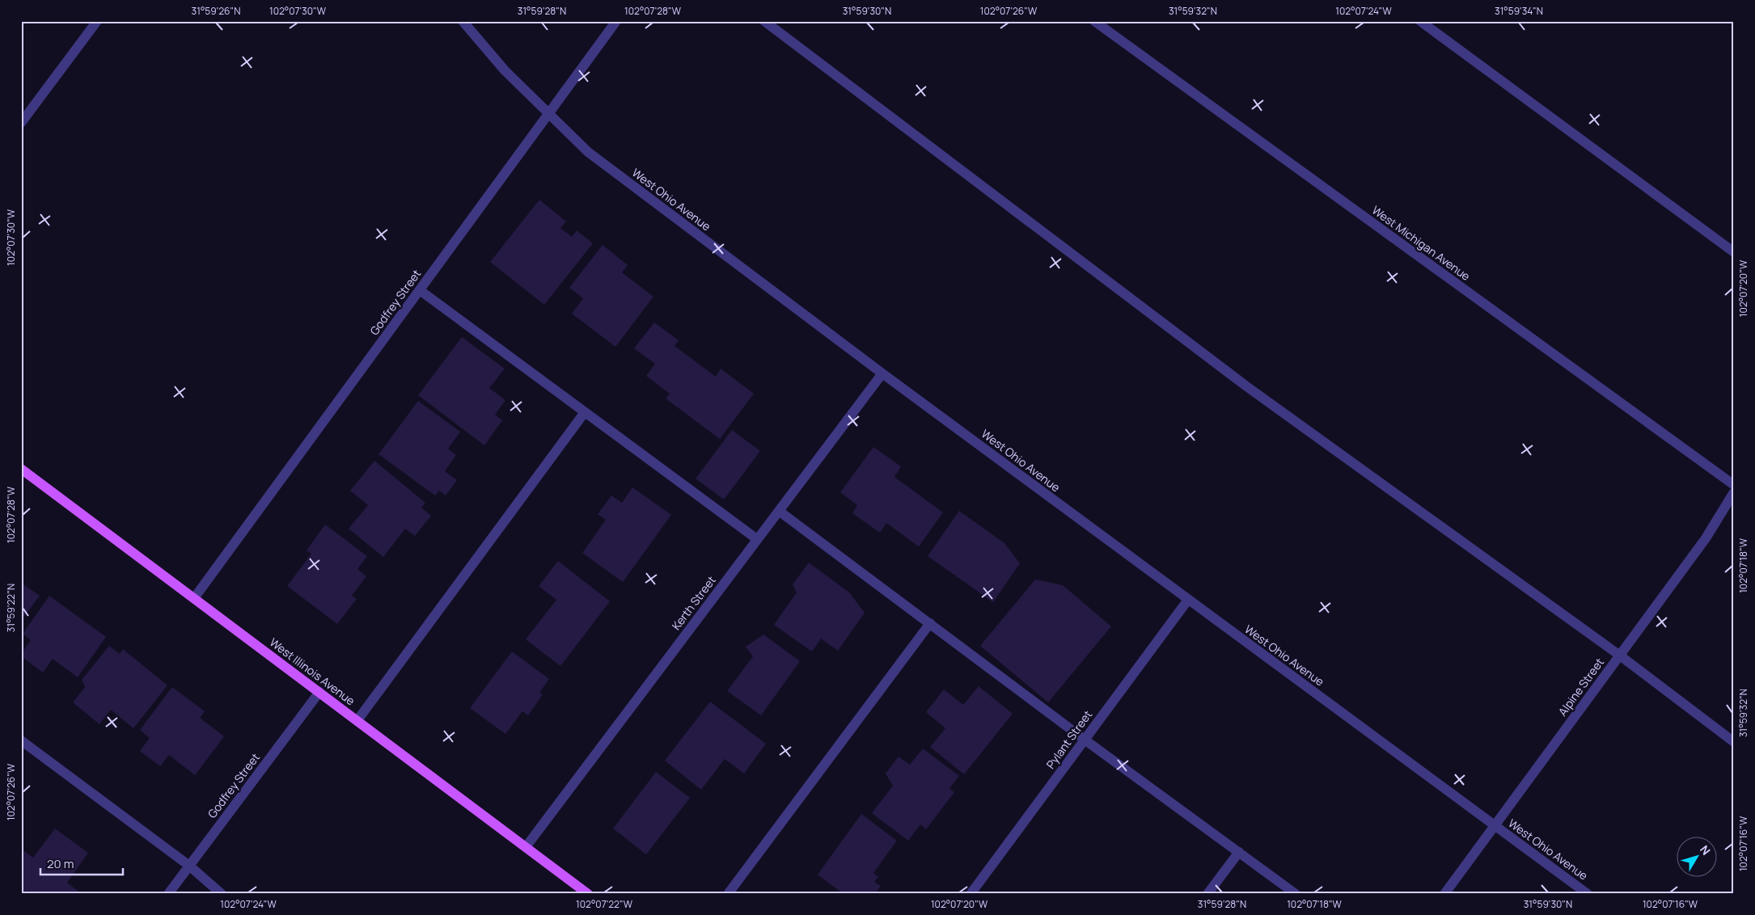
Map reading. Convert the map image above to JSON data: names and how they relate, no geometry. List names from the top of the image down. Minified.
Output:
{"streets":{"main road":["West Illinois Avenue"],"street":["West Ohio Avenue","West Michigan Avenue","Godfrey Street","Kerth Street","Alpine Street","Pylant Street"]},"crossings":[["West Ohio Avenue","Godfrey Street"],["West Ohio Avenue","Kerth Street"],["West Ohio Avenue","Alpine Street"],["West Ohio Avenue","Pylant Street"],["Godfrey Street","West Illinois Avenue"],["Kerth Street","West Illinois Avenue"]],"scale_bar":"20 m","north":"top right","coordinates":["31°59'26\"N","102°07'30\"W","31°59'28\"N","102°07'28\"W","31°59'30\"N","102°07'26\"W","31°59'32\"N","102°07'24\"W","31°59'34\"N","102°07'20\"W","102°07'18\"W","31°59'22\"N","102°07'16\"W","102°07'22\"W"]}
